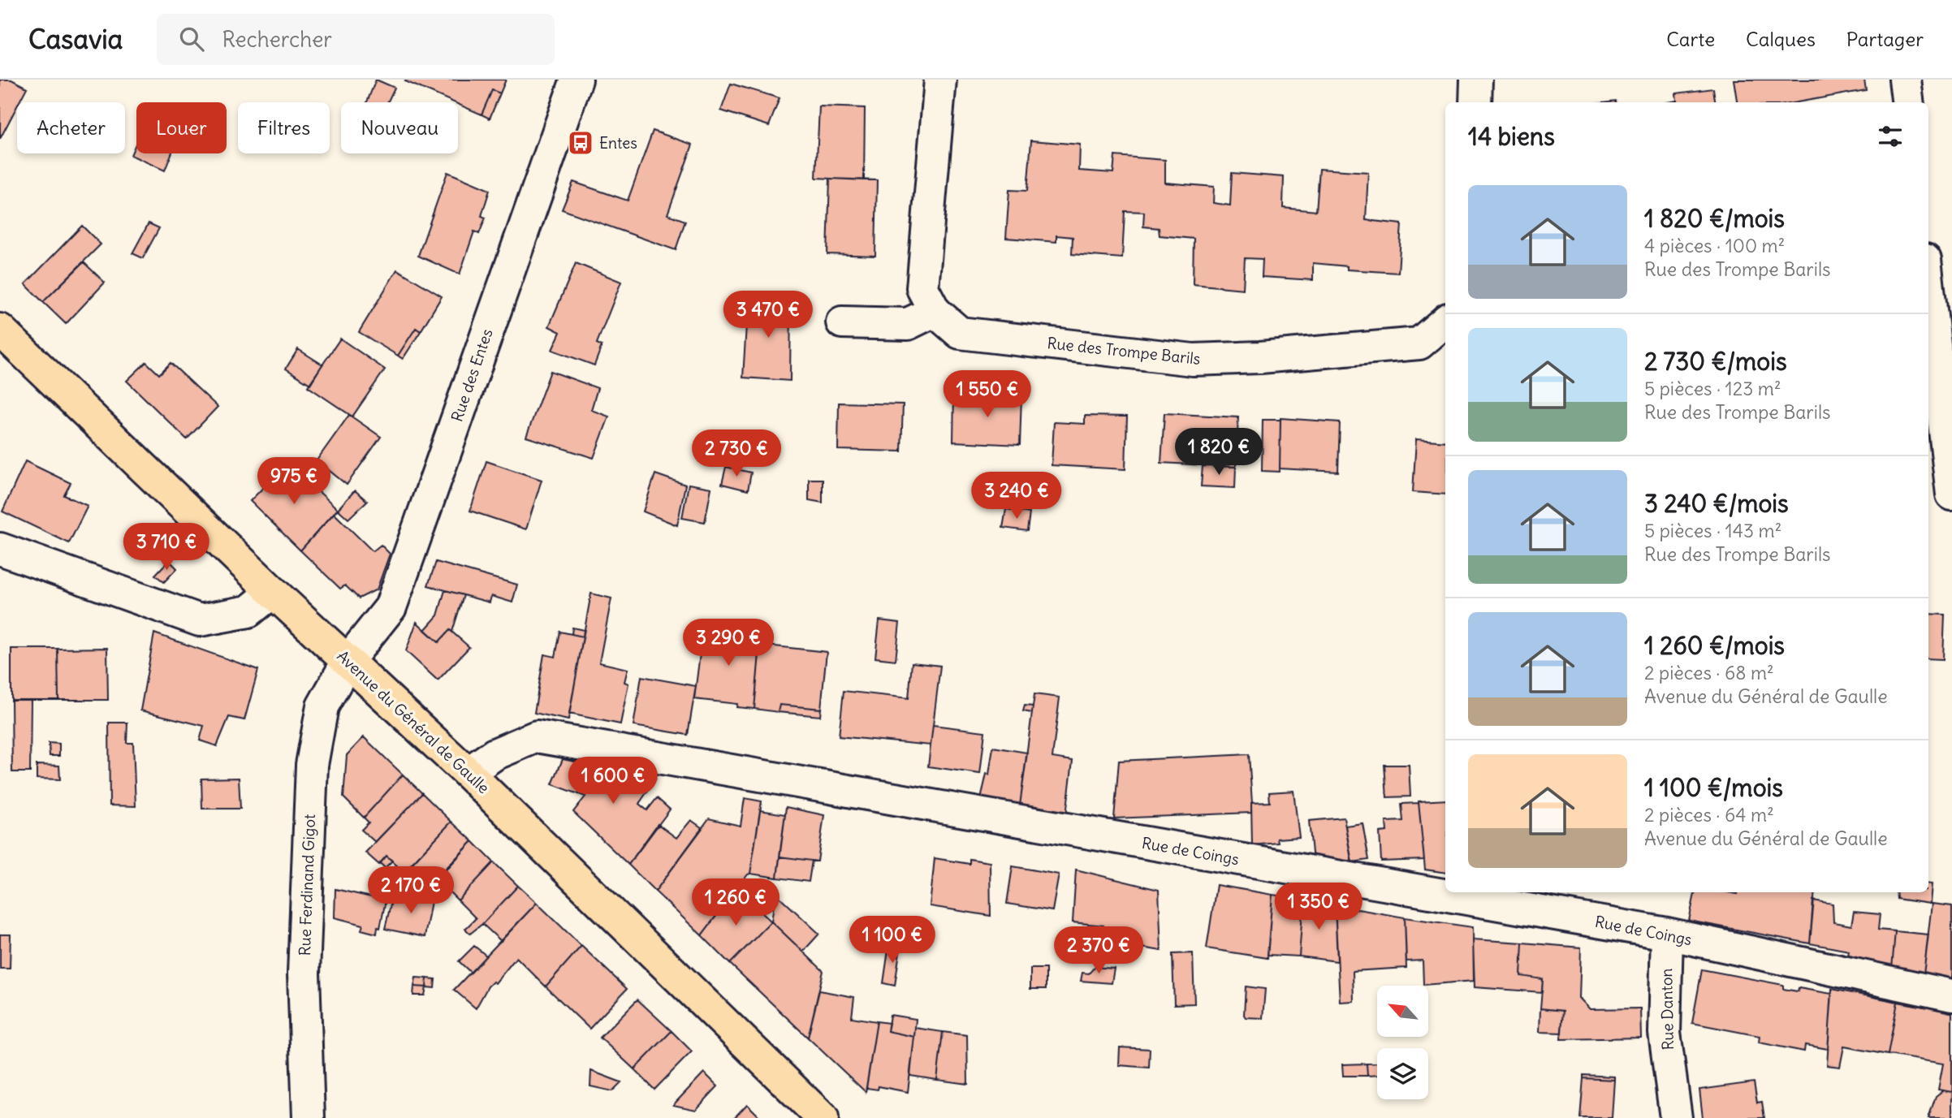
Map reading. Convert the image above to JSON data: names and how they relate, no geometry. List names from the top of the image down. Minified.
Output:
{"streets":{"main road":["Avenue du Général de Gaulle"],"street":["Rue des Trompe Barils","Rue des Entes","Rue de Coings","Rue Ferdinand Gigot","Rue Danton"]},"crossings":[["Rue des Entes","Avenue du Général de Gaulle"],["Rue des Entes","Rue Ferdinand Gigot"],["Avenue du Général de Gaulle","Rue de Coings"],["Avenue du Général de Gaulle","Rue Ferdinand Gigot"],["Rue de Coings","Rue Danton"]],"places":{"bus stop":["Entes"]},"north":"top left","page":{"header":"Casavia","search":"Rechercher","nav":["Carte","Calques","Partager"],"chip":["Acheter","Louer","Filtres","Nouveau"],"heading":"14 biens","list":[{"name":"1 820 €/mois","note":"4 pièces · 100 m² · Rue des Trompe Barils"},{"name":"2 730 €/mois","note":"5 pièces · 123 m² · Rue des Trompe Barils"},{"name":"3 240 €/mois","note":"5 pièces · 143 m² · Rue des Trompe Barils"},{"name":"1 260 €/mois","note":"2 pièces · 68 m² · Avenue du Général de Gaulle"},{"name":"1 100 €/mois","note":"2 pièces · 64 m² · Avenue du Général de Gaulle"}],"price":["3 470 €","1 550 €","1 820 €","2 730 €","975 €","3 240 €","3 710 €","3 290 €","1 600 €","2 170 €","1 260 €","1 350 €","1 100 €","2 370 €"]}}
